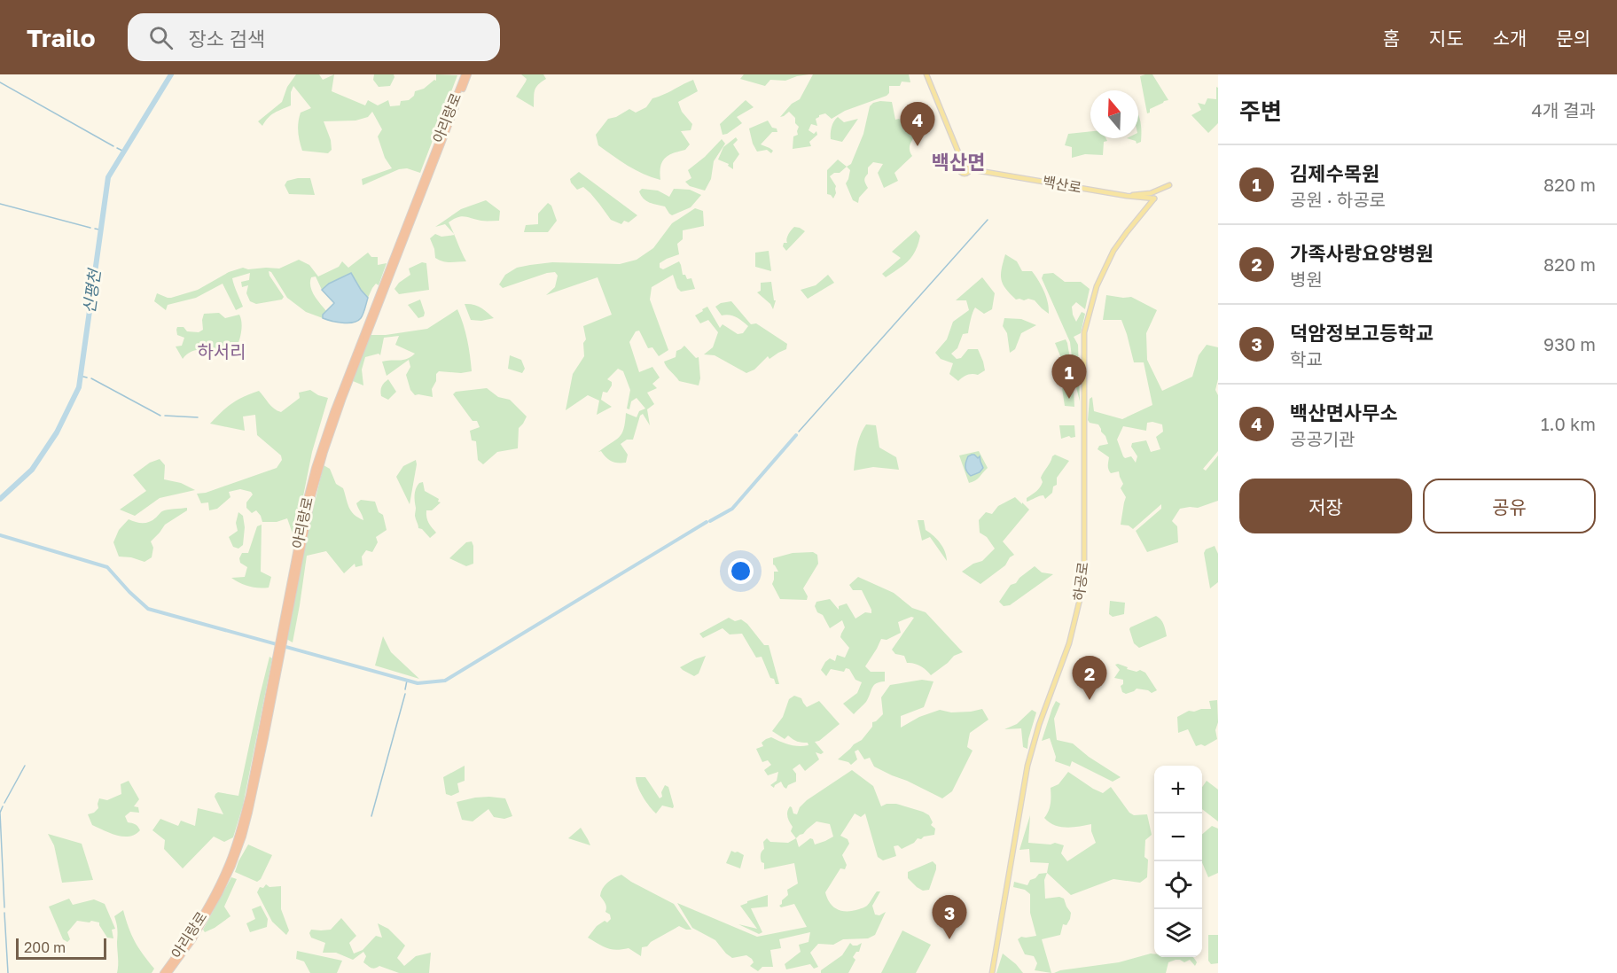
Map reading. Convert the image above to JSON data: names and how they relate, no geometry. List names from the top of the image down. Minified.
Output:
{"streets":{"highway":["아리랑로"],"main road":["백산로","하공로"]},"crossings":[["백산로","하공로"]],"districts":["백산면","하서리"],"water":["신평천"],"scale_bar":"200 m","north":"top","page":{"header":"Trailo","search":"장소 검색","nav":["홈","지도","소개","문의"],"heading":["주변","4개 결과"],"pins":["4","1","2","3"],"list":[{"mark":"1","name":"김제수목원","note":"공원 · 하공로","value":"820 m"},{"mark":"2","name":"가족사랑요양병원","note":"병원","value":"820 m"},{"mark":"3","name":"덕암정보고등학교","note":"학교","value":"930 m"},{"mark":"4","name":"백산면사무소","note":"공공기관","value":"1.0 km"}],"buttons":["저장","공유"],"map_buttons":["+","−"],"scale":"200 m"}}
